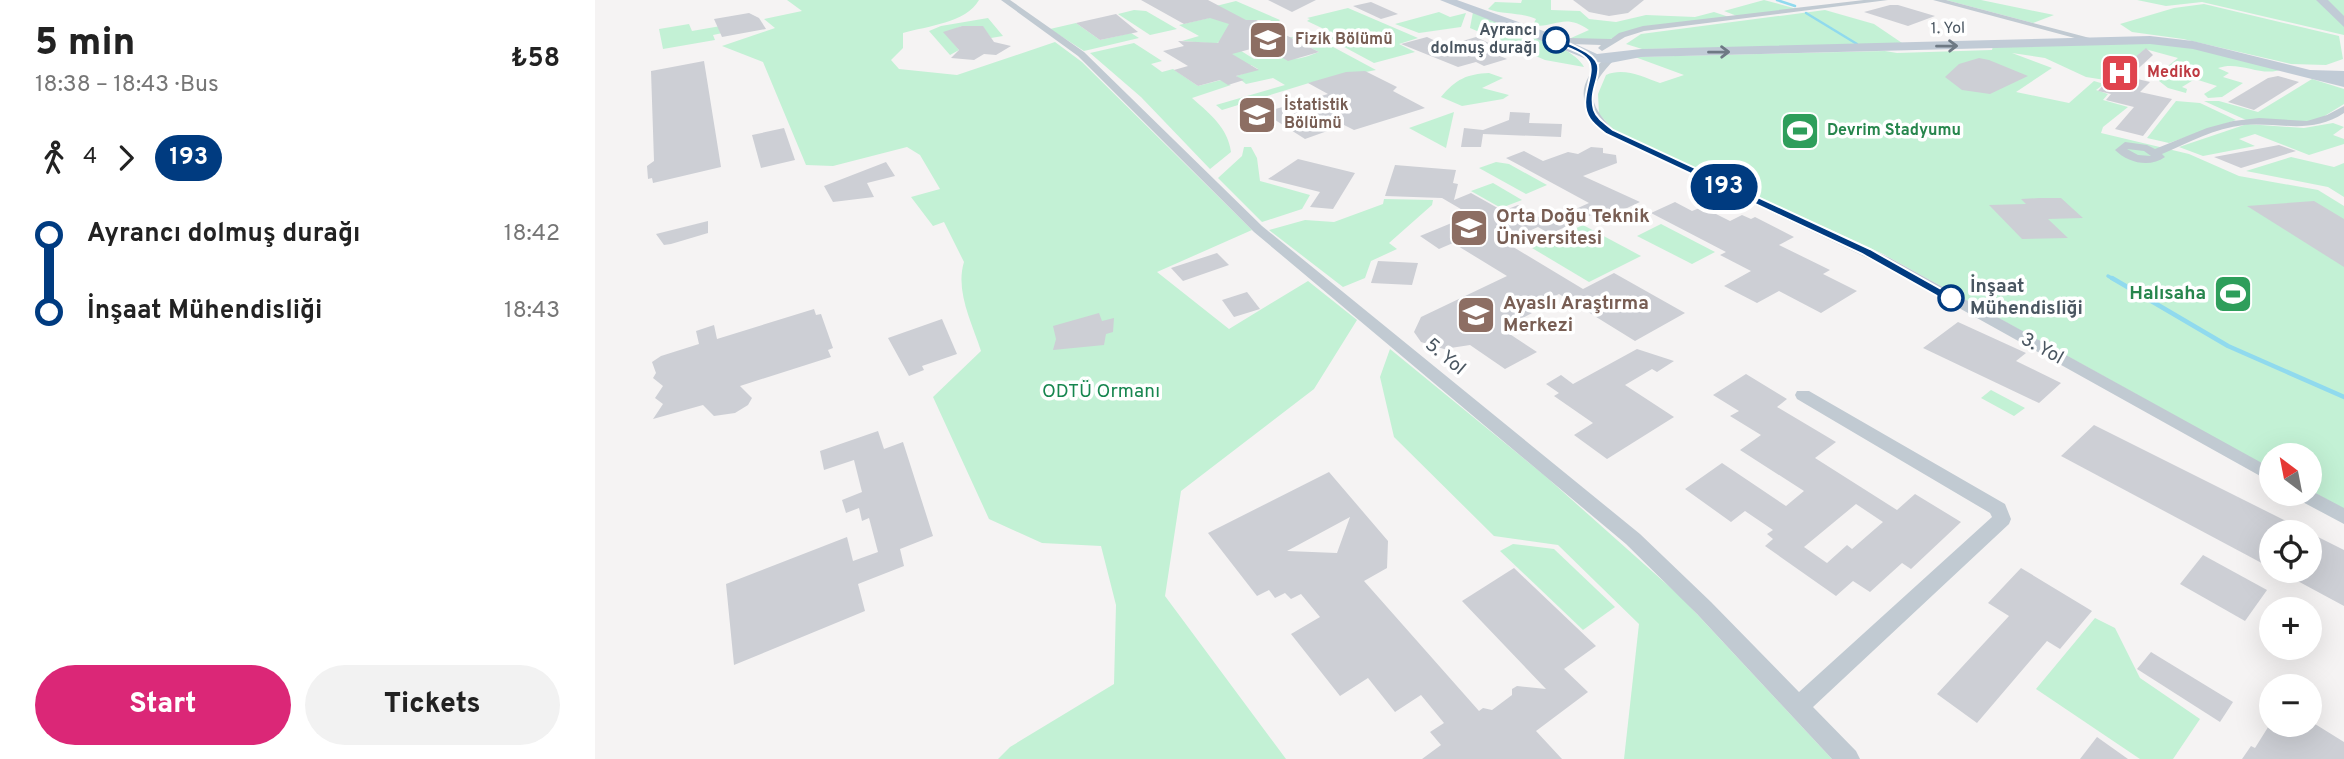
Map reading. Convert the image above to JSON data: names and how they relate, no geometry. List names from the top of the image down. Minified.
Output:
{"streets":{"street":["1. Yol","3. Yol","5. Yol"]},"crossings":[["1. Yol","3. Yol"]],"parks":["ODTÜ Ormanı"],"places":{"school or university":["Fizik Bölümü","İstatistik Bölümü","Orta Doğu Teknik Üniversitesi","Ayaslı Araştırma Merkezi"],"other":["Ayrancı dolmuş durağı","İnşaat Mühendisliği"],"hospital":["Mediko"],"sports":["Devrim Stadyumu","Halısaha"]},"lines":["bus line 193"],"north":"top left","page":{"heading":["5 min","18:38 – 18:43 · Bus","₺58"],"on_map":"193","legs":["4","193"],"list":[{"name":"Ayrancı dolmuş durağı","value":"18:42"},{"name":"İnşaat Mühendisliği","value":"18:43"}],"map_buttons":["+","−"],"buttons":["Start","Tickets"]}}
